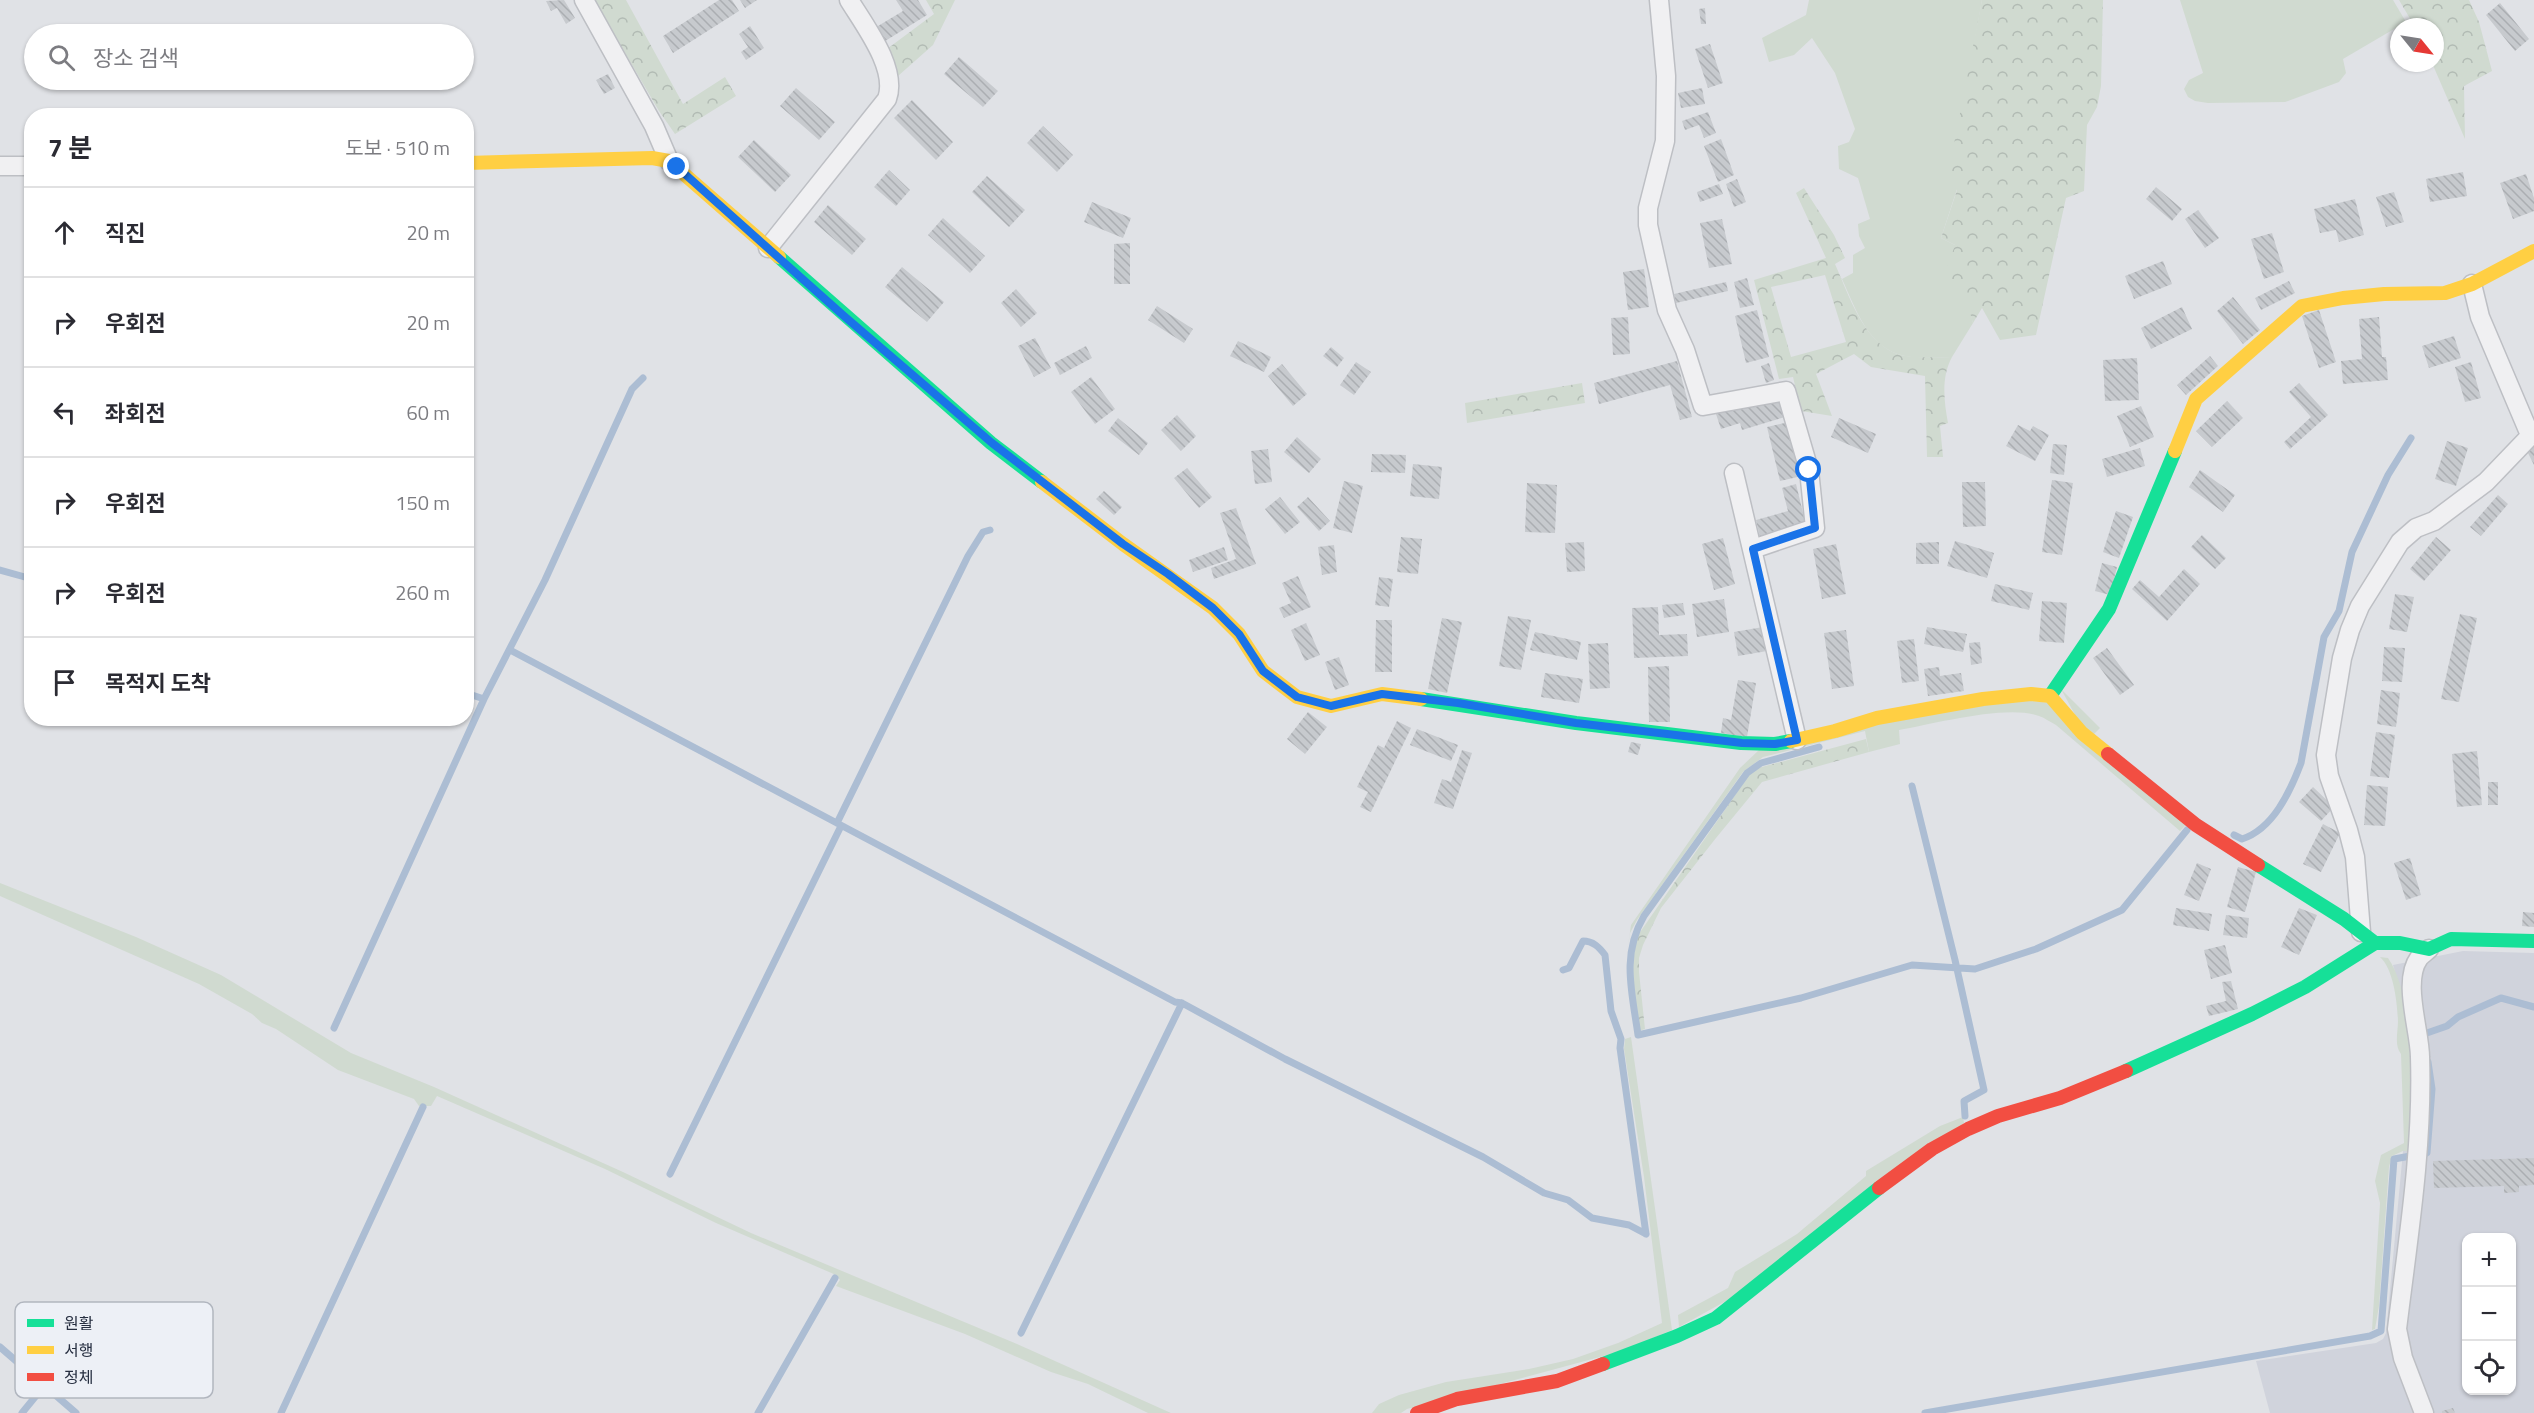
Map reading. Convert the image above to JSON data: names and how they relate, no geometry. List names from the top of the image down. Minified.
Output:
{"legend":["원활","서행","정체"],"north":"bottom right","page":{"search":"장소 검색","heading":["7 분","도보 · 510 m"],"list":[["직진","20 m"],["우회전","20 m"],["좌회전","60 m"],["우회전","150 m"],["우회전","260 m"],"목적지 도착"],"map_buttons":["+","−"]}}
